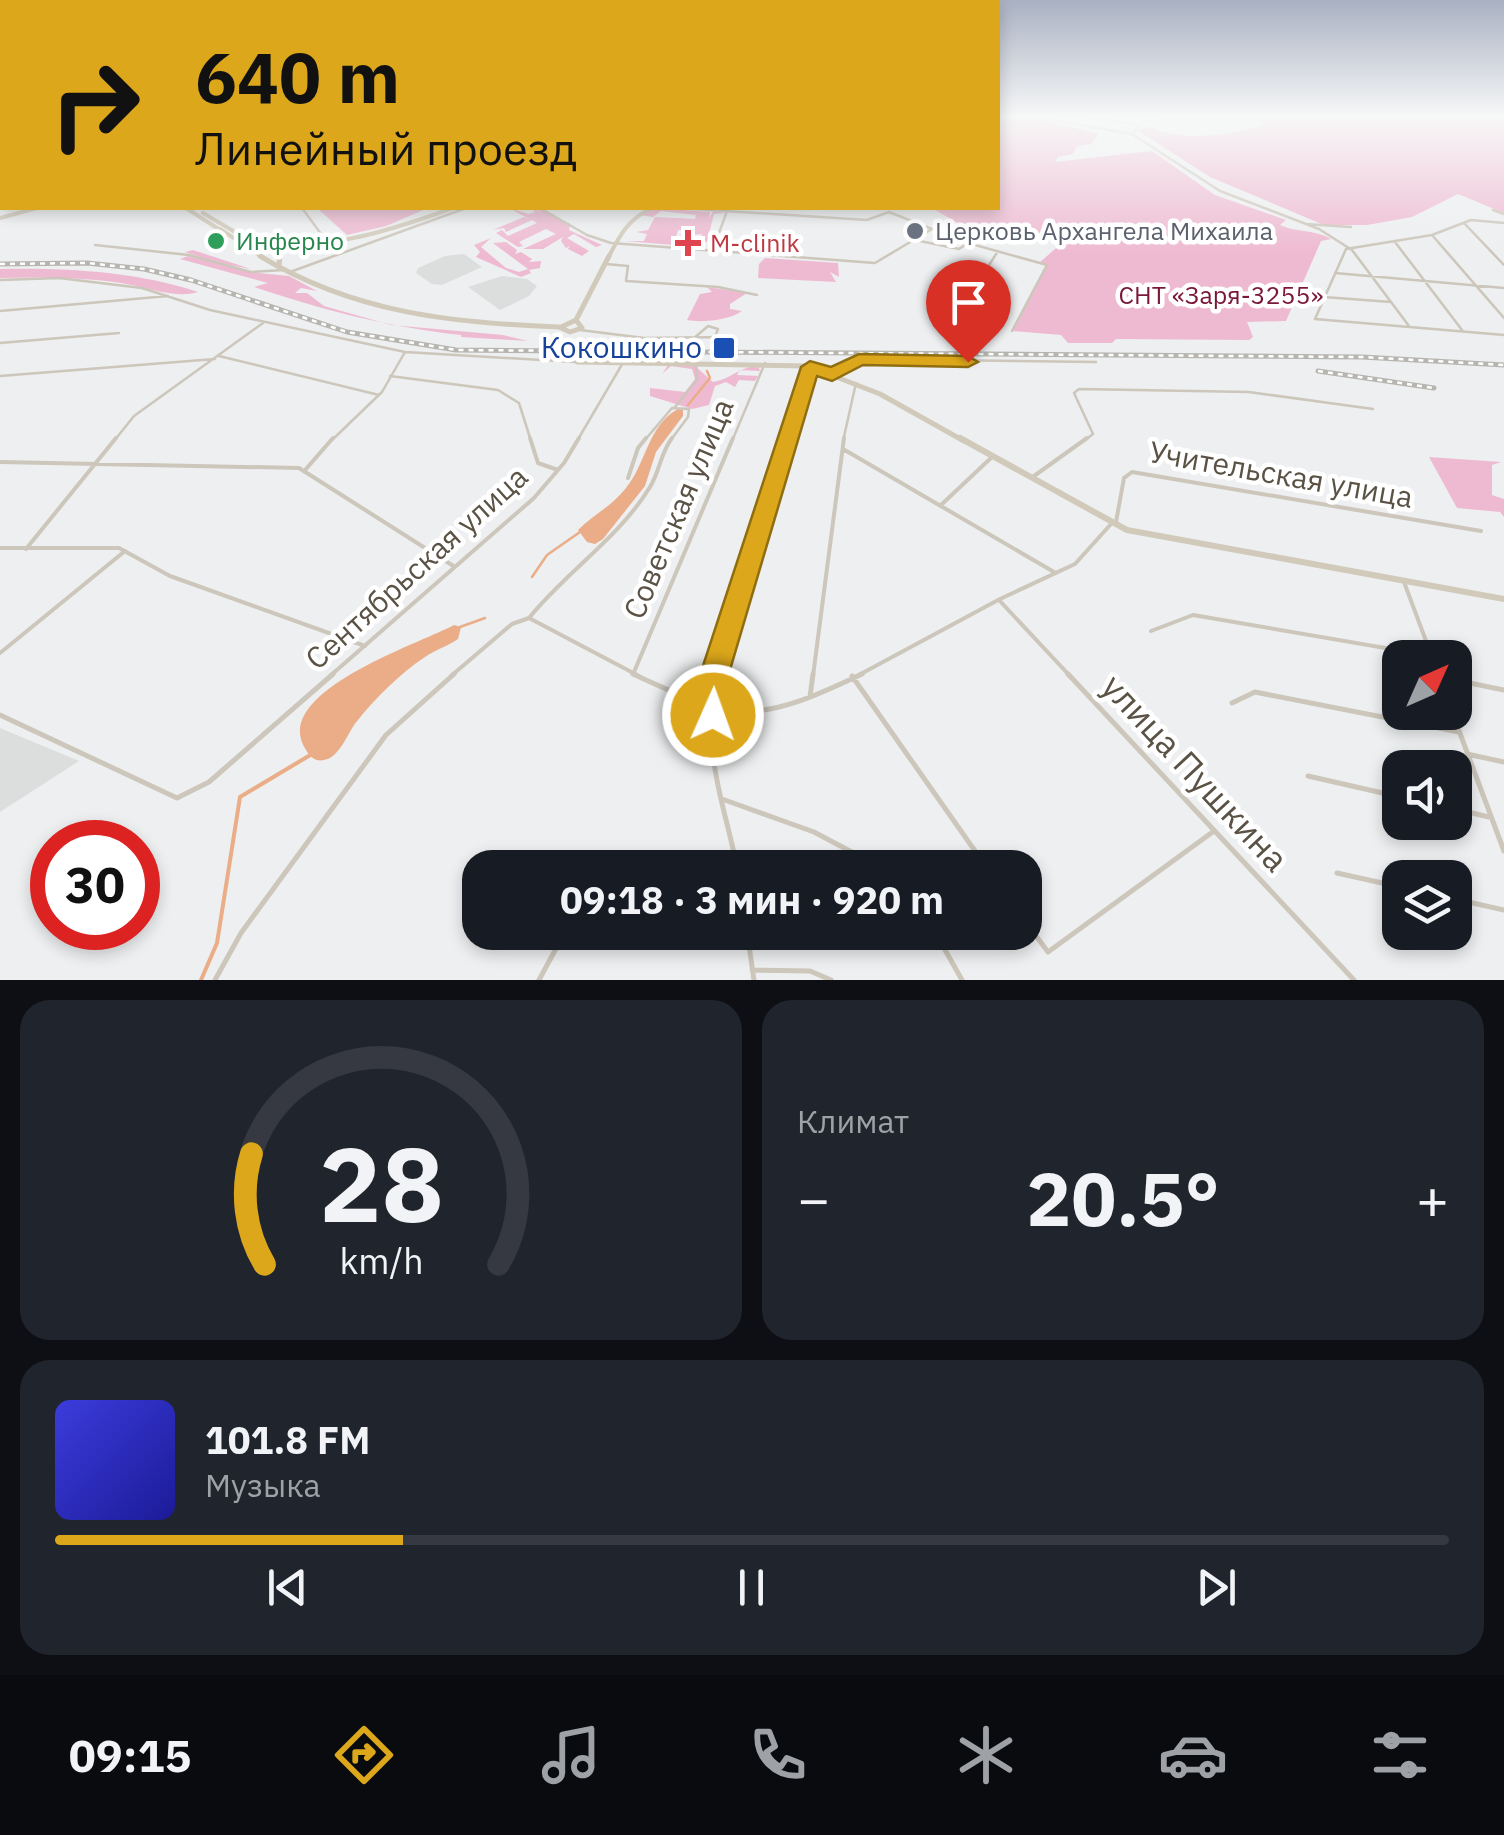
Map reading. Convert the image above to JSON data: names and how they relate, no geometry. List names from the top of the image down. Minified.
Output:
{"streets":{"street":["Учительская улица","Советская улица","Сентябрьская улица","улица Пушкина"]},"parks":["СНТ «Заря-3255»"],"places":{"other":["Церковь Архангела Михаила","Инферно"],"health":["M-clinik"],"transit":["Кокошкино"]},"north":"top right","page":{"turn":["640 m","Линейный проезд"],"limit":"30","trip":"09:18 · 3 мин · 920 m","tile":"Климат","heat":["−","20.5°","+"],"song":["101.8 FM","Музыка"],"tabs":"09:15","gauge":["28","km/h"]}}
